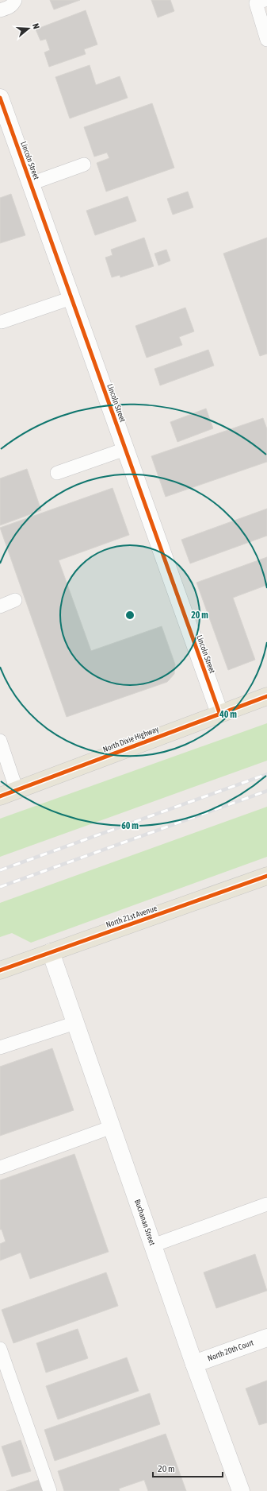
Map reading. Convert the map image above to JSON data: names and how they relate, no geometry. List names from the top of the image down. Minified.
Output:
{"streets":{"main road":["North Dixie Highway","North 21st Avenue"],"street":["Lincoln Street","Buchanan Street","North 20th Court"]},"crossings":[["Lincoln Street","North Dixie Highway"],["North 21st Avenue","Buchanan Street"],["Buchanan Street","North 20th Court"]],"scale_bar":"20 m","north":"right","rings":["20 m","40 m","60 m"]}
